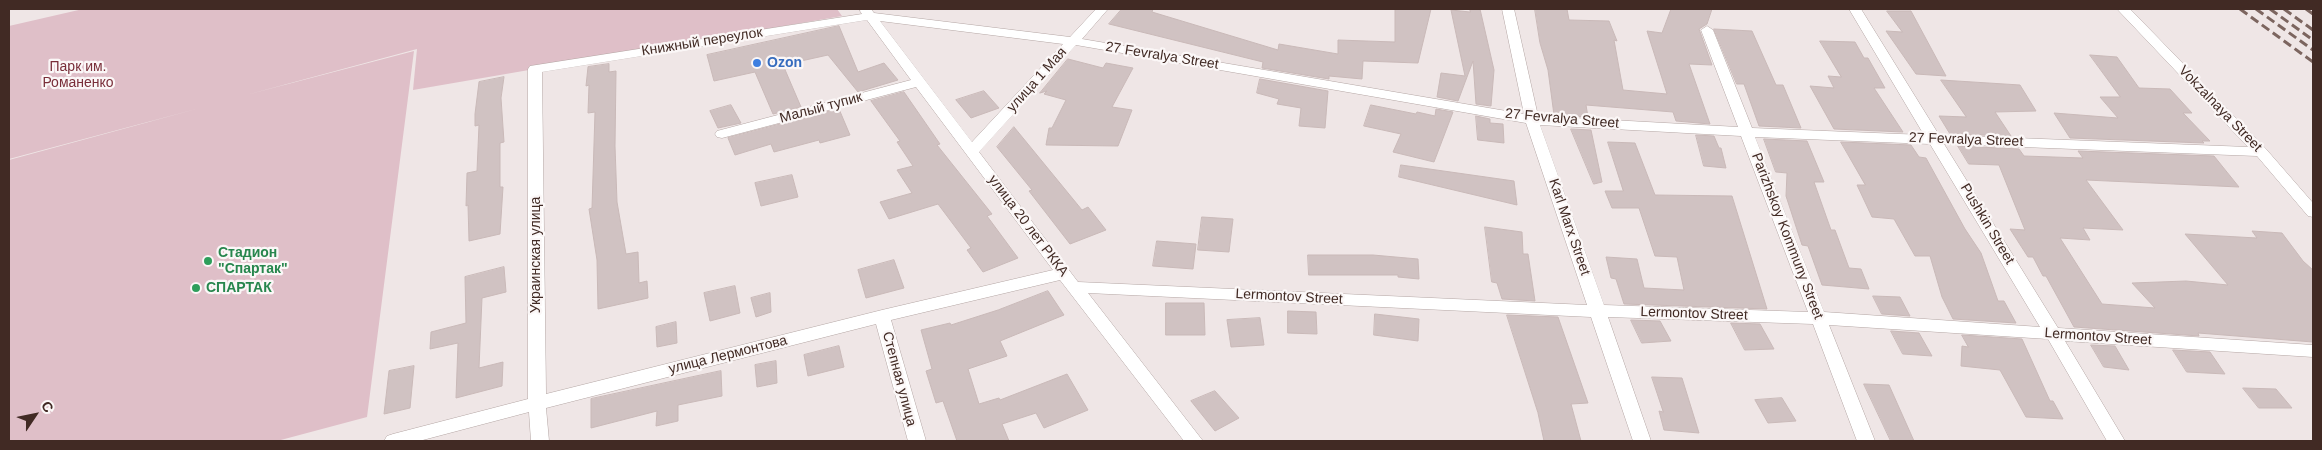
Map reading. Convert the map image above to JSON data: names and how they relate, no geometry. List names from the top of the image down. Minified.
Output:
{"streets":{"street":["Книжный переулок","27 Fevralya Street","улица 1 Мая","Малый тупик","Vokzalnaya Street","Pushkin Street","улица 20 лет РККА","Karl Marx Street","Parizhskoy Kommuny Street","Украинская улица","Lermontov Street","улица Лермонтова","Степная улица"]},"crossings":[["Книжный переулок","27 Fevralya Street"],["Книжный переулок","улица 20 лет РККА"],["Книжный переулок","Украинская улица"],["27 Fevralya Street","улица 1 Мая"],["27 Fevralya Street","Vokzalnaya Street"],["27 Fevralya Street","Pushkin Street"],["27 Fevralya Street","улица 20 лет РККА"],["27 Fevralya Street","Karl Marx Street"],["27 Fevralya Street","Parizhskoy Kommuny Street"],["улица 1 Мая","улица 20 лет РККА"],["Малый тупик","улица 20 лет РККА"],["Pushkin Street","Lermontov Street"],["улица 20 лет РККА","Lermontov Street"],["улица 20 лет РККА","улица Лермонтова"],["Karl Marx Street","Lermontov Street"],["Parizhskoy Kommuny Street","Lermontov Street"],["Украинская улица","улица Лермонтова"],["улица Лермонтова","Степная улица"]],"parks":["Парк им. Романенко"],"places":["Ozon","Стадион \"Спартак\"","СПАРТАК"],"north":"top right"}
